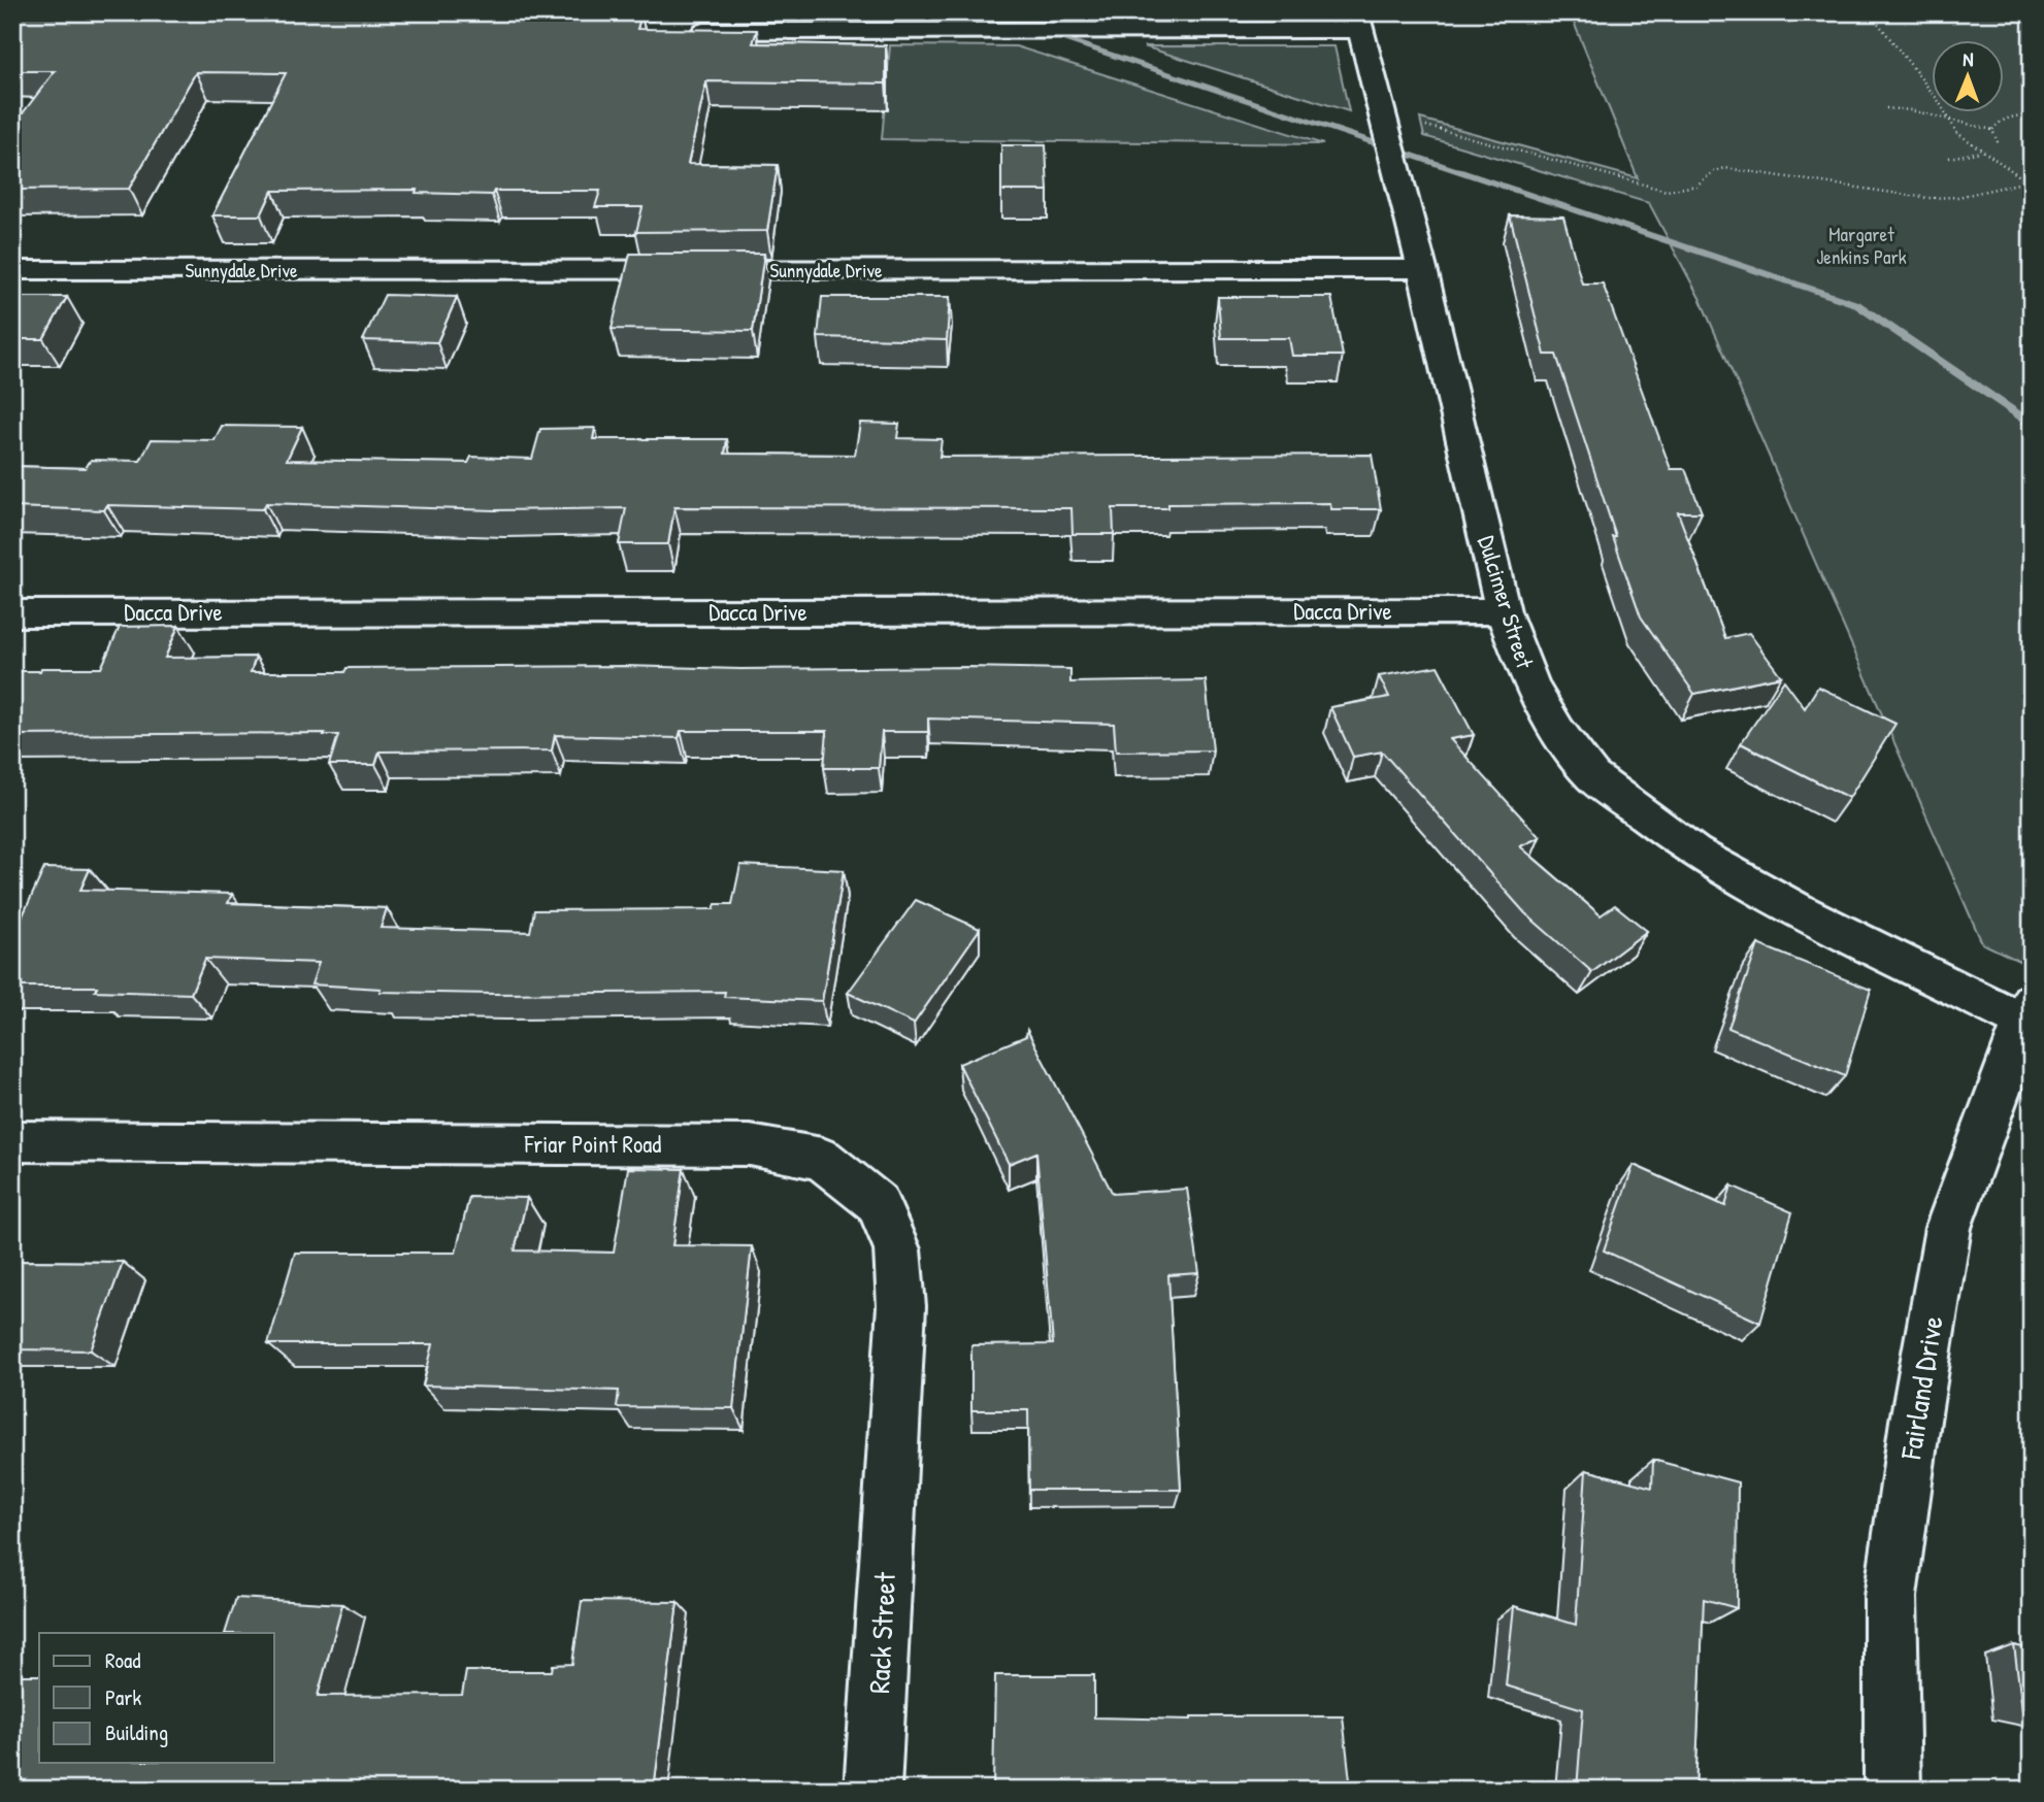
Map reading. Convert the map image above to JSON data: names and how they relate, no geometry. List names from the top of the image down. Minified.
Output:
{"streets":{"street":["Sunnydale Drive","Dulcimer Street","Dacca Drive","Friar Point Road","Fairland Drive","Rack Street"]},"crossings":[["Sunnydale Drive","Dulcimer Street"],["Dulcimer Street","Dacca Drive"],["Dulcimer Street","Fairland Drive"],["Friar Point Road","Rack Street"]],"parks":["Margaret Jenkins Park"],"legend":["Road","Park","Building"],"north":"top"}
